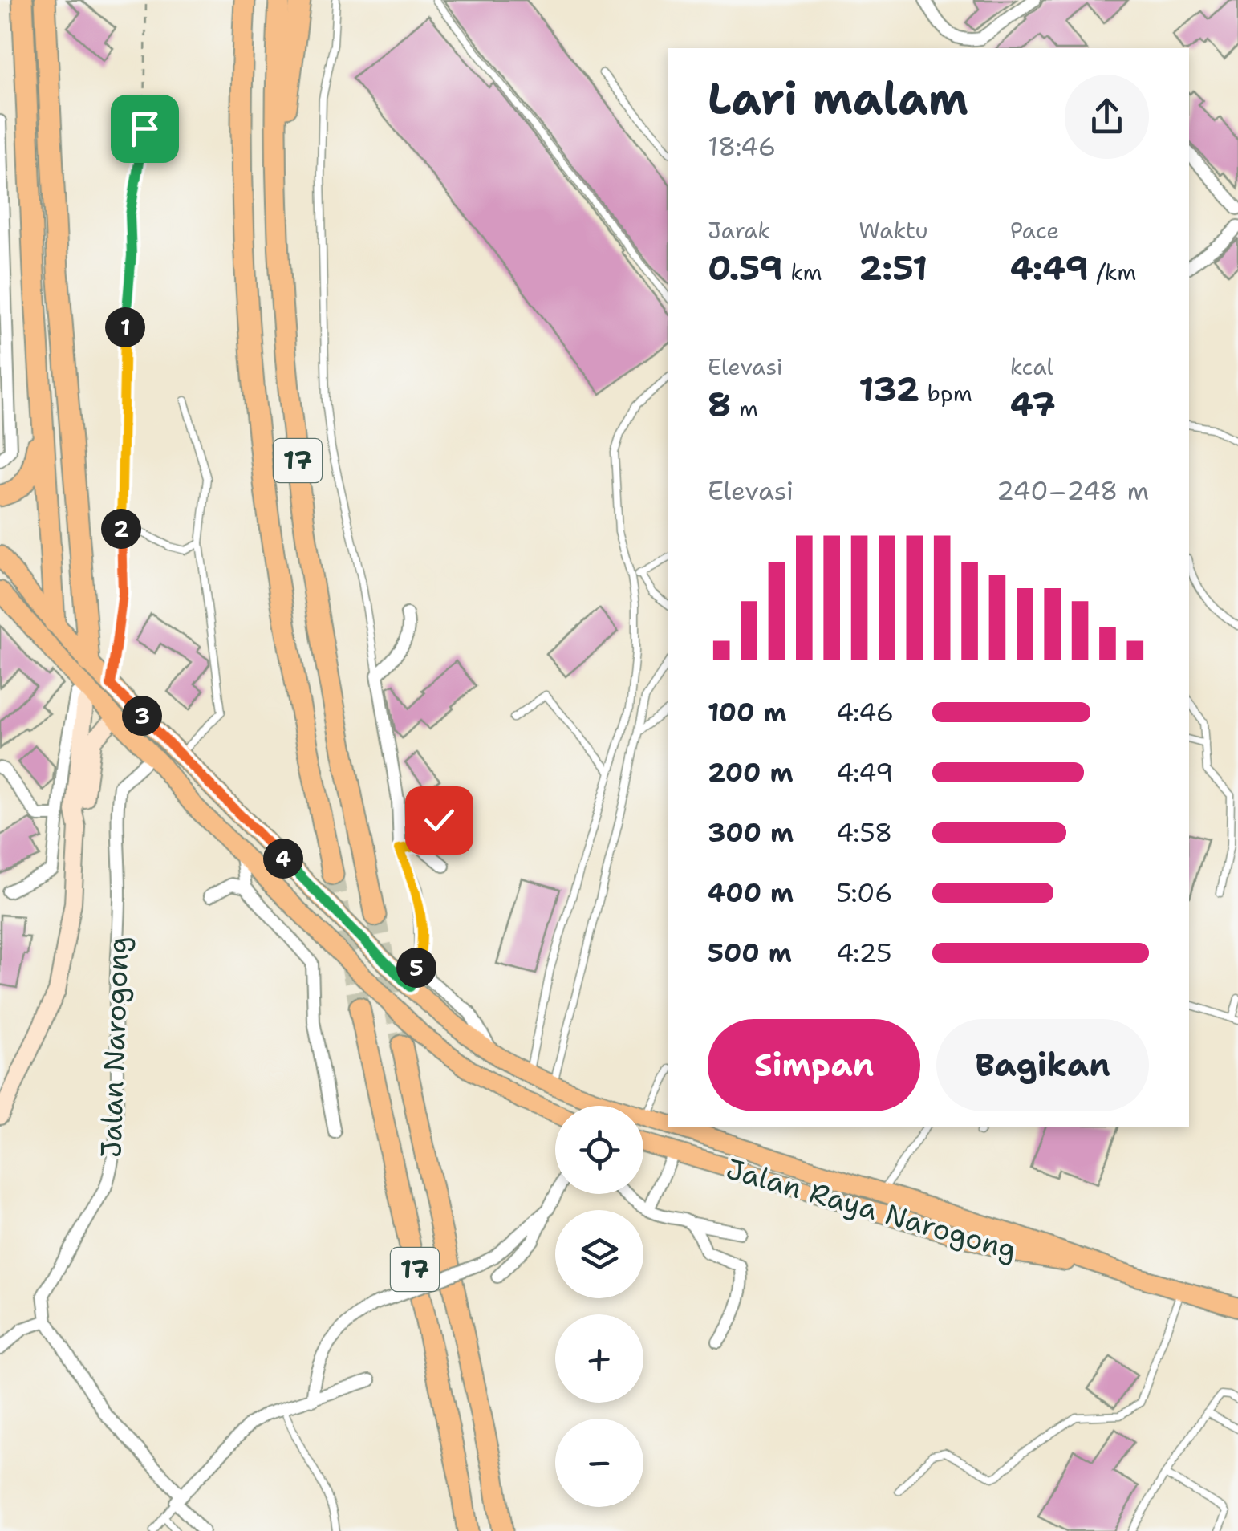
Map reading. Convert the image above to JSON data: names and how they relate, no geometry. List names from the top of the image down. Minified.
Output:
{"streets":{"highway":["17"],"main road":["Jalan Raya Narogong"],"street":["Jalan Narogong"]},"page":{"heading":["Lari malam","18:46"],"stats":[["Jarak","0.59 km"],["Waktu","2:51"],["Pace","4:49 /km"],["Elevasi","8 m"],["132 bpm"],["kcal","47"]],"pins":["1","2","3","4","5"],"chart":["Elevasi","240–248 m"],"list":[{"name":"100 m","note":"4:46"},{"name":"200 m","note":"4:49"},{"name":"300 m","note":"4:58"},{"name":"400 m","note":"5:06"},{"name":"500 m","note":"4:25"}],"buttons":["Simpan","Bagikan"],"map_buttons":["+","−"]}}
